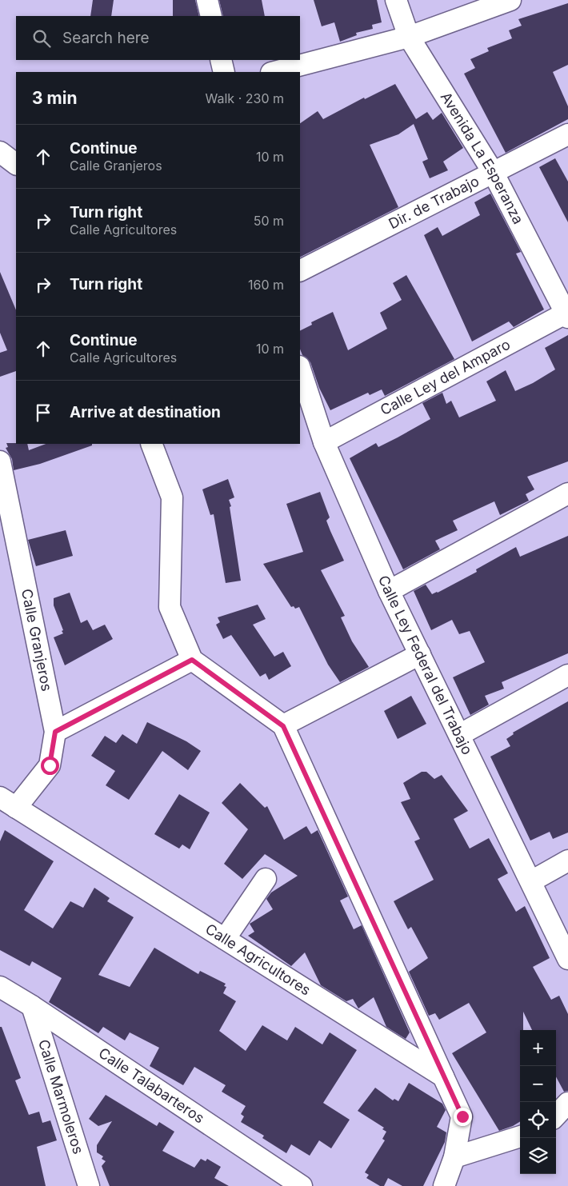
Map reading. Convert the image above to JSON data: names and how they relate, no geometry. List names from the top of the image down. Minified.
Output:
{"streets":{"street":["Avenida La Esperanza","Dir. de Trabajo","Calle Ley del Amparo","Calle Granjeros","Calle Ley Federal del Trabajo","Calle Agricultores","Calle Talabarteros","Calle Marmoleros"]},"crossings":[["Avenida La Esperanza","Dir. de Trabajo"],["Avenida La Esperanza","Calle Ley del Amparo"],["Calle Ley del Amparo","Calle Ley Federal del Trabajo"],["Calle Granjeros","Calle Agricultores"],["Calle Talabarteros","Calle Marmoleros"]],"page":{"search":"Search here","heading":["3 min","Walk · 230 m"],"list":[["Continue","Calle Granjeros","10 m"],["Turn right","Calle Agricultores","50 m"],["Turn right","160 m"],["Continue","Calle Agricultores","10 m"],"Arrive at destination"],"map_buttons":["+","−"]}}
